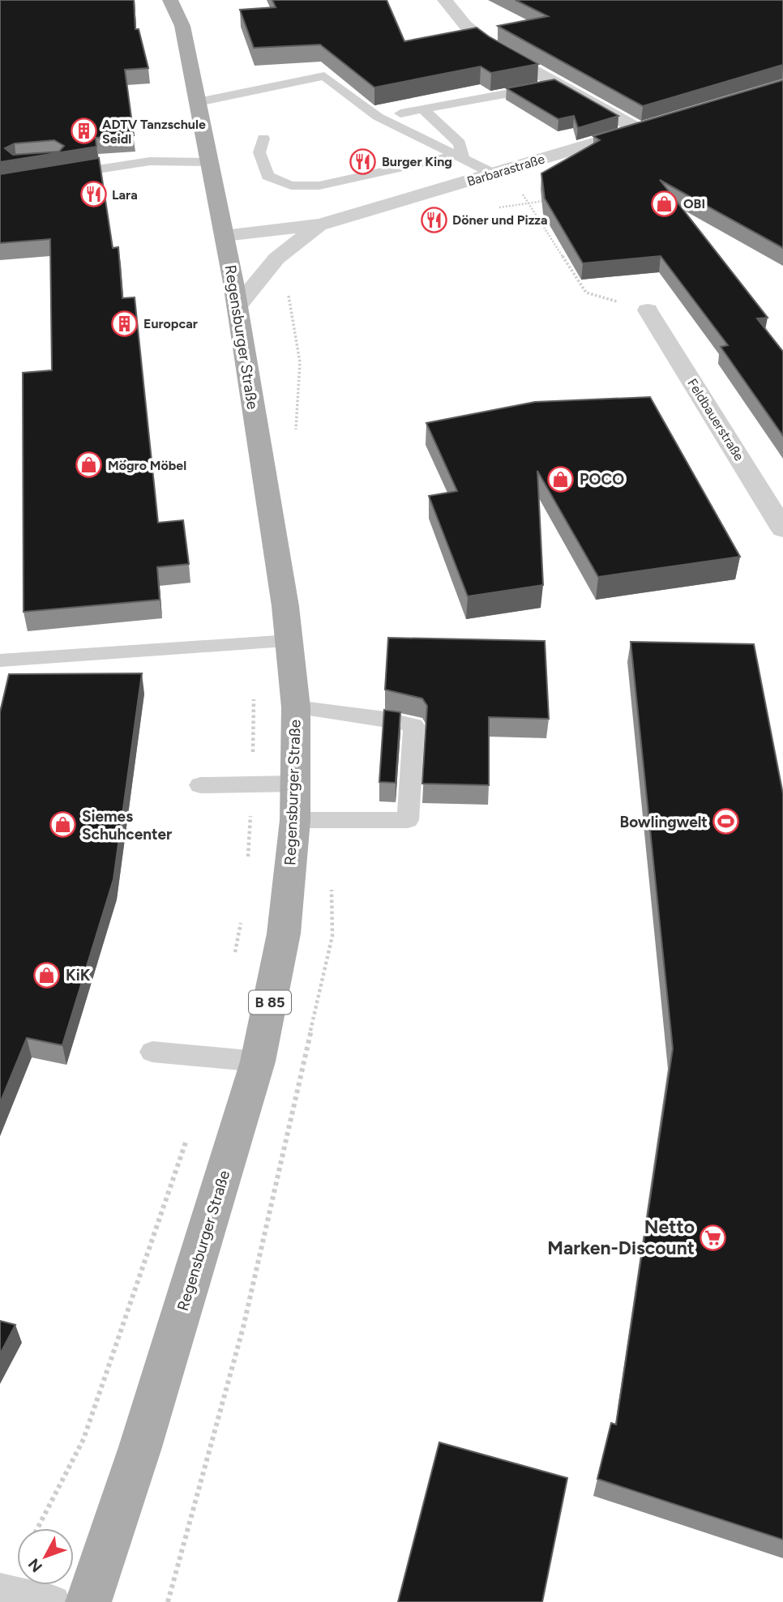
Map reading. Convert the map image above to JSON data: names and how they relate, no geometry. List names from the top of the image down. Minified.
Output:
{"streets":{"main road":["Regensburger Straße","B 85"],"street":["Barbarastraße","Feldbauerstraße"]},"crossings":[["Barbarastraße","Regensburger Straße"]],"places":{"building":["ADTV Tanzschule Seidl","Europcar"],"restaurant":["Burger King","Lara","Döner und Pizza"],"shop":["OBI","Mögro Möbel","POCO","Siemes Schuhcenter","KiK"],"sports":["Bowlingwelt"],"supermarket":["Netto Marken-Discount"]},"north":"bottom left"}
